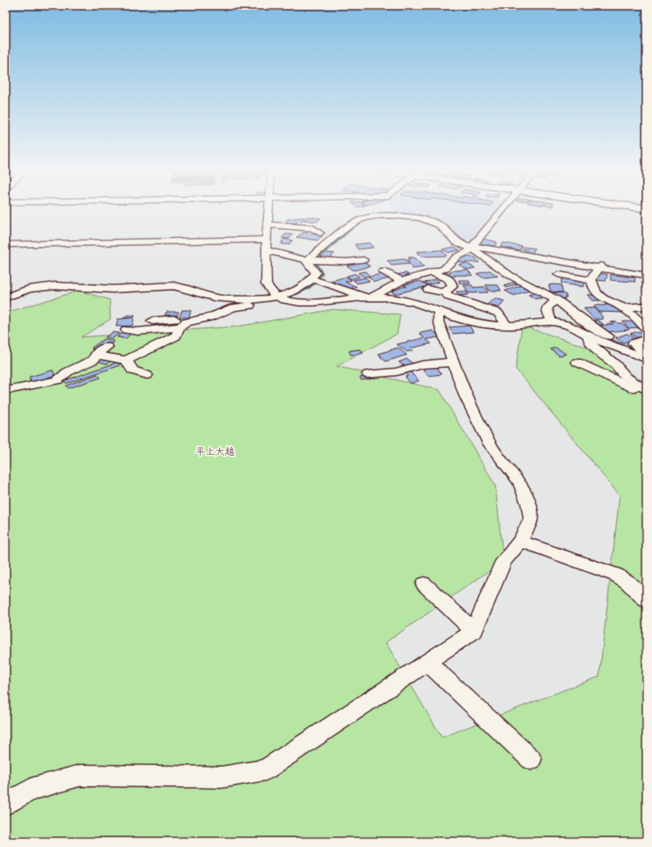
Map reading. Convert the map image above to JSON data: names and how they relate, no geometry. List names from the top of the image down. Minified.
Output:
{"districts":["平上大越"]}
